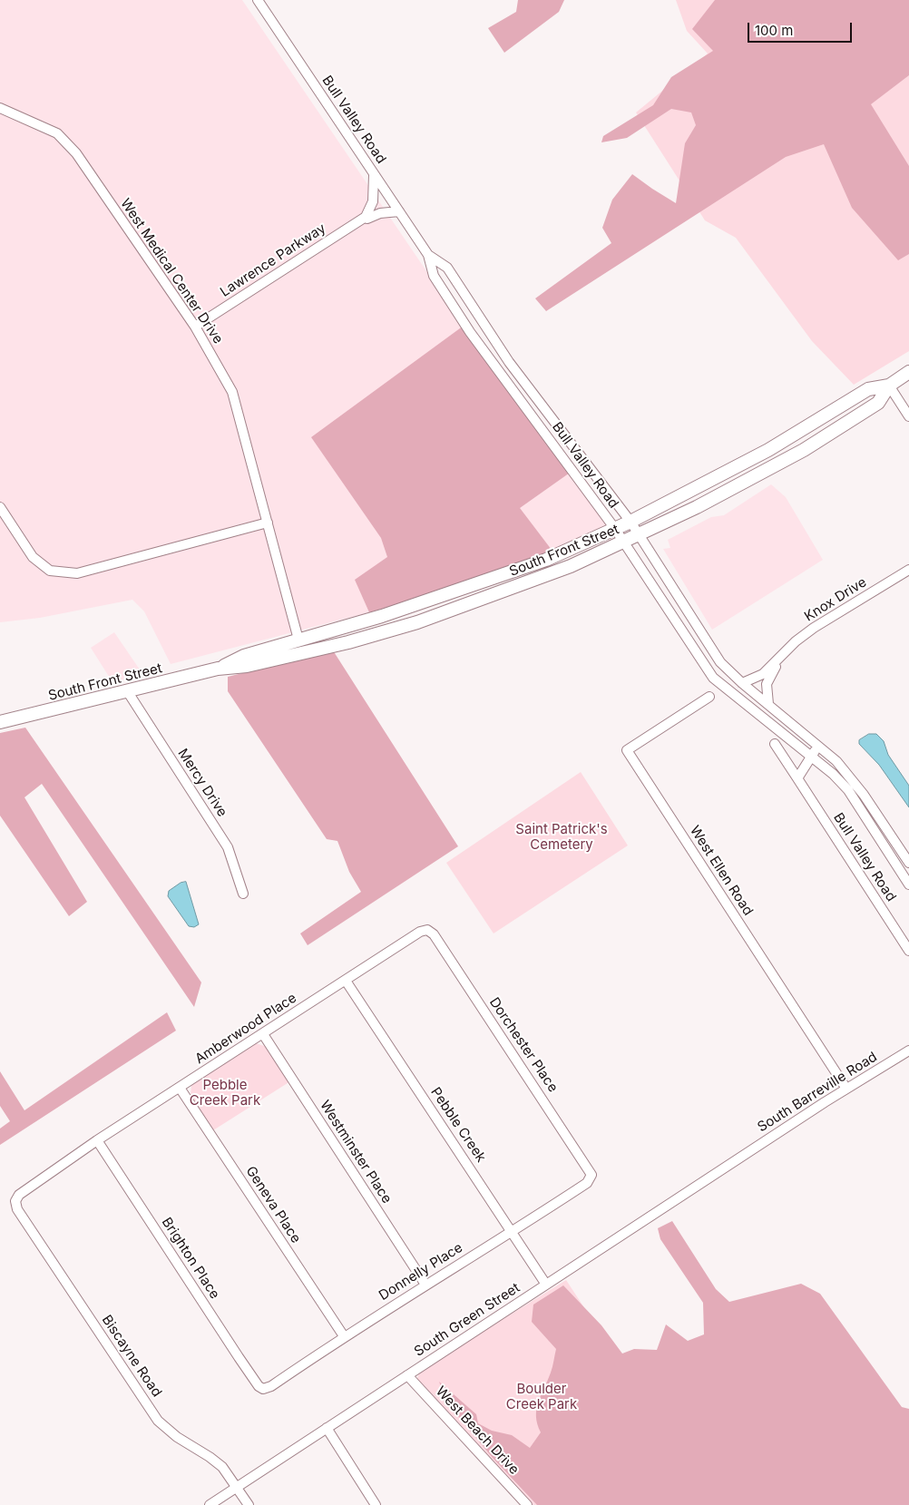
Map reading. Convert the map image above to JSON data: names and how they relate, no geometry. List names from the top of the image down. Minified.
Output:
{"streets":{"main road":["South Front Street"],"street":["Bull Valley Road","Lawrence Parkway","West Medical Center Drive","Knox Drive","Mercy Drive","West Ellen Road","Amberwood Place","Dorchester Place","South Barreville Road","Pebble Creek","Westminster Place","Geneva Place","Brighton Place","Donnelly Place","South Green Street","Biscayne Road","West Beach Drive"]},"crossings":[["Bull Valley Road","Lawrence Parkway"],["Bull Valley Road","South Front Street"],["Bull Valley Road","Knox Drive"],["Lawrence Parkway","West Medical Center Drive"],["West Medical Center Drive","South Front Street"],["South Front Street","Mercy Drive"],["West Ellen Road","South Barreville Road"],["Amberwood Place","Dorchester Place"],["Amberwood Place","Pebble Creek"],["Amberwood Place","Westminster Place"],["Amberwood Place","Geneva Place"],["Amberwood Place","Brighton Place"],["Amberwood Place","Biscayne Road"],["Dorchester Place","Donnelly Place"],["South Barreville Road","South Green Street"],["Pebble Creek","Donnelly Place"],["Pebble Creek","South Green Street"],["Westminster Place","Donnelly Place"],["Geneva Place","Donnelly Place"],["Brighton Place","Donnelly Place"],["South Green Street","Biscayne Road"],["South Green Street","West Beach Drive"]],"parks":["Saint Patrick's Cemetery","Pebble Creek Park","Boulder Creek Park"],"scale_bar":"100 m"}
